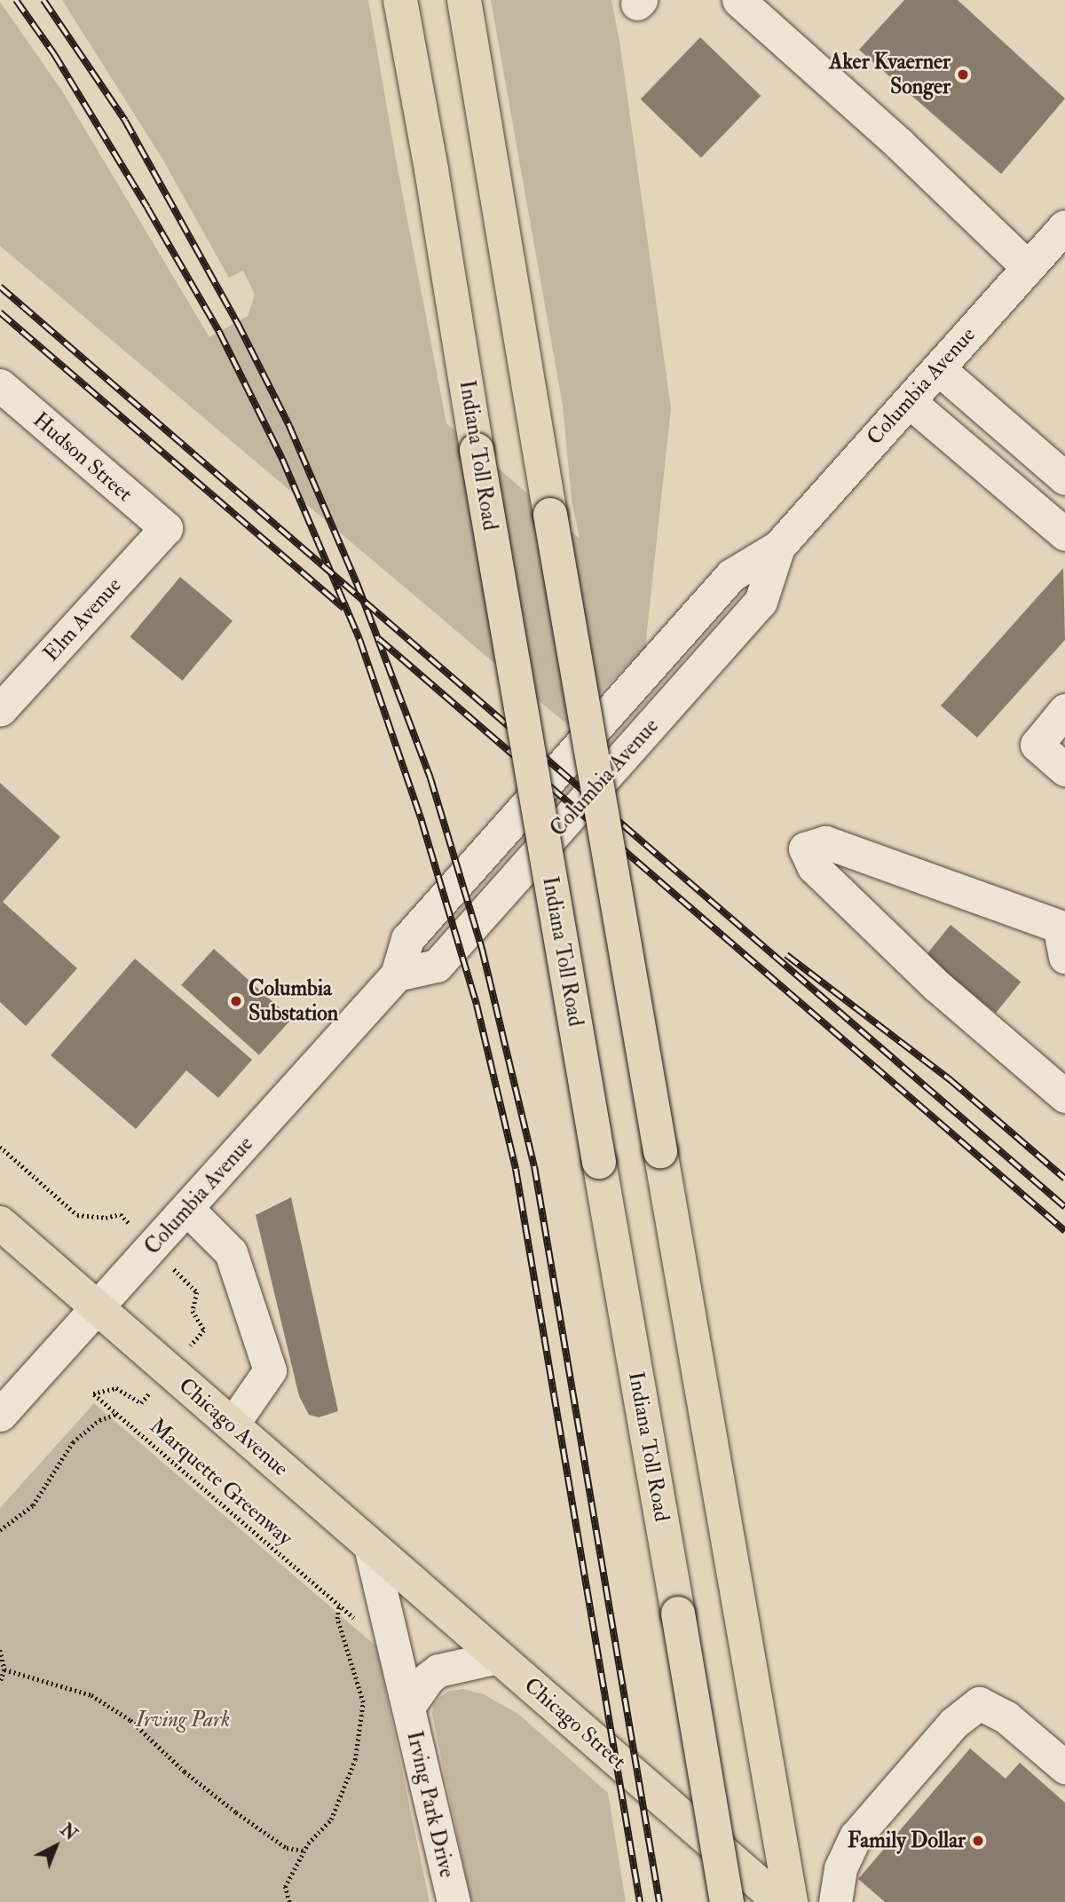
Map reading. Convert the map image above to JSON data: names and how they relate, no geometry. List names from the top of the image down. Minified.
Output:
{"streets":{"main road":["Indiana Toll Road","Chicago Avenue","Chicago Street"],"street":["Columbia Avenue","Hudson Street","Elm Avenue","Irving Park Drive"],"path":["Marquette Greenway"]},"crossings":[["Columbia Avenue","Chicago Avenue"],["Hudson Street","Elm Avenue"],["Chicago Avenue","Chicago Street"],["Chicago Avenue","Irving Park Drive"],["Chicago Street","Irving Park Drive"]],"parks":["Irving Park"],"places":["Aker Kvaerner Songer","Columbia Substation","Family Dollar"],"north":"top right"}
